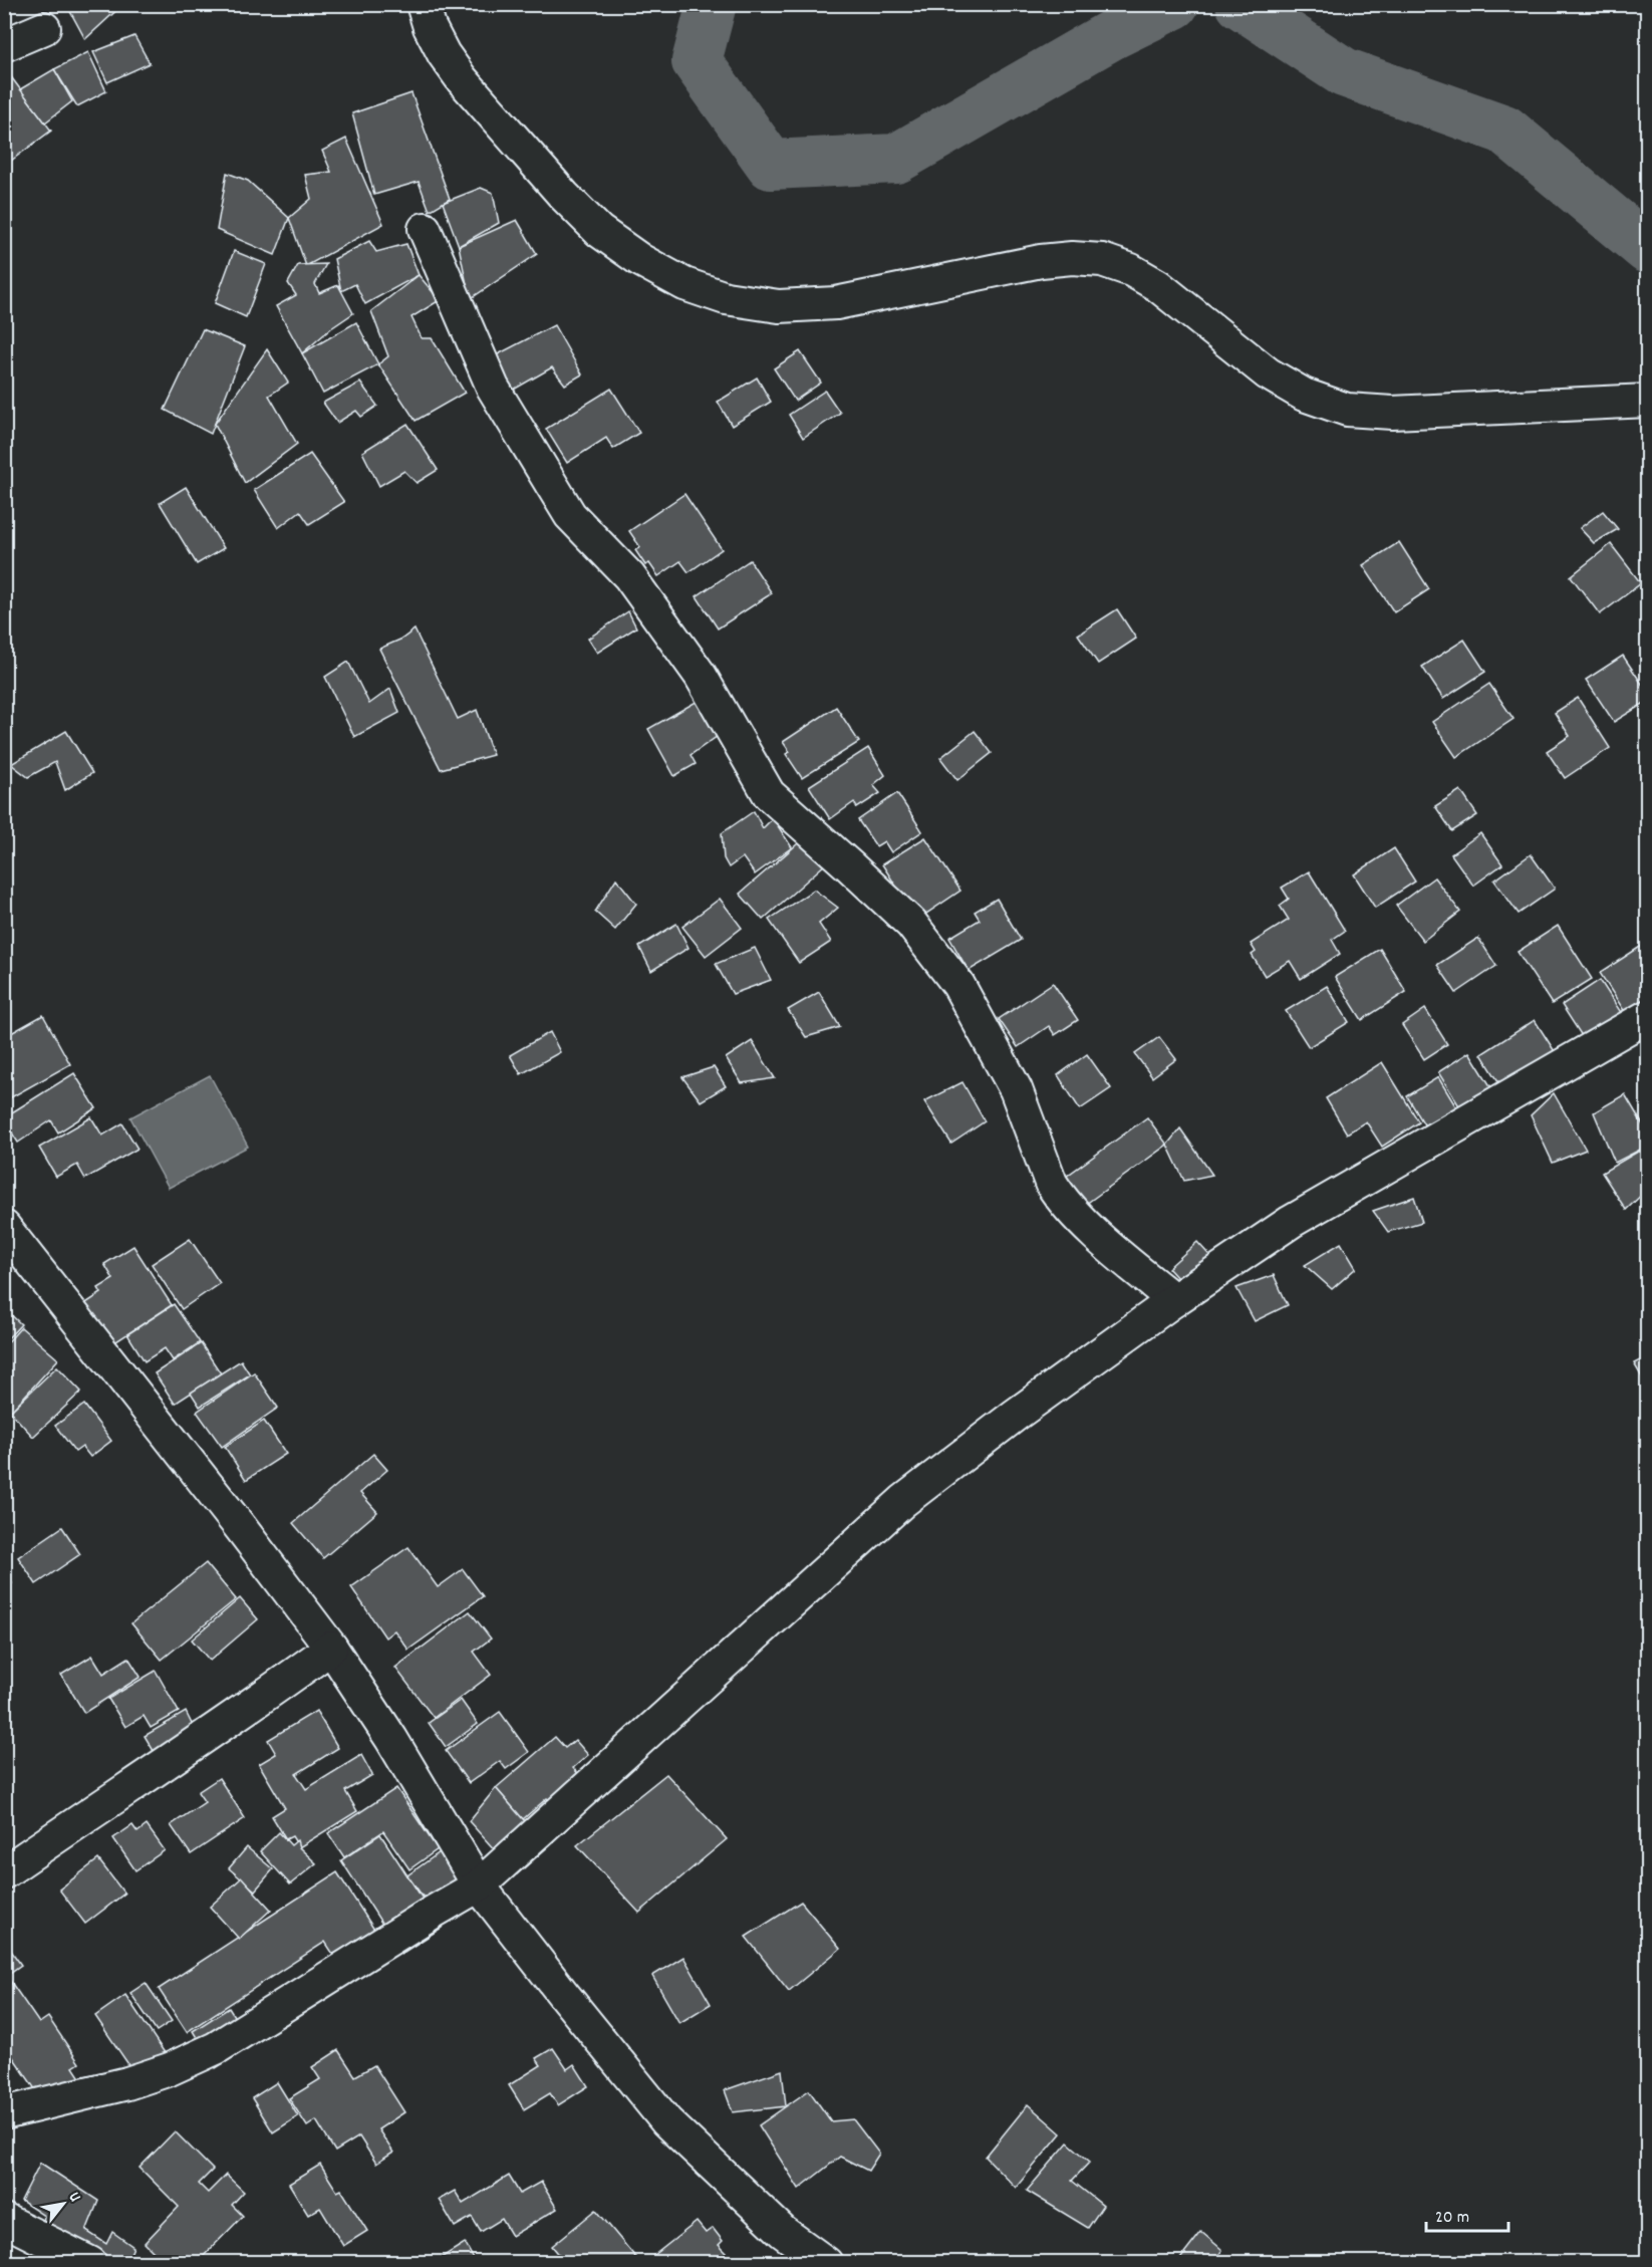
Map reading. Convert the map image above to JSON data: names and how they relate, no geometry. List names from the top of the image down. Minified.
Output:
{"scale_bar":"20 m","north":"top right"}
